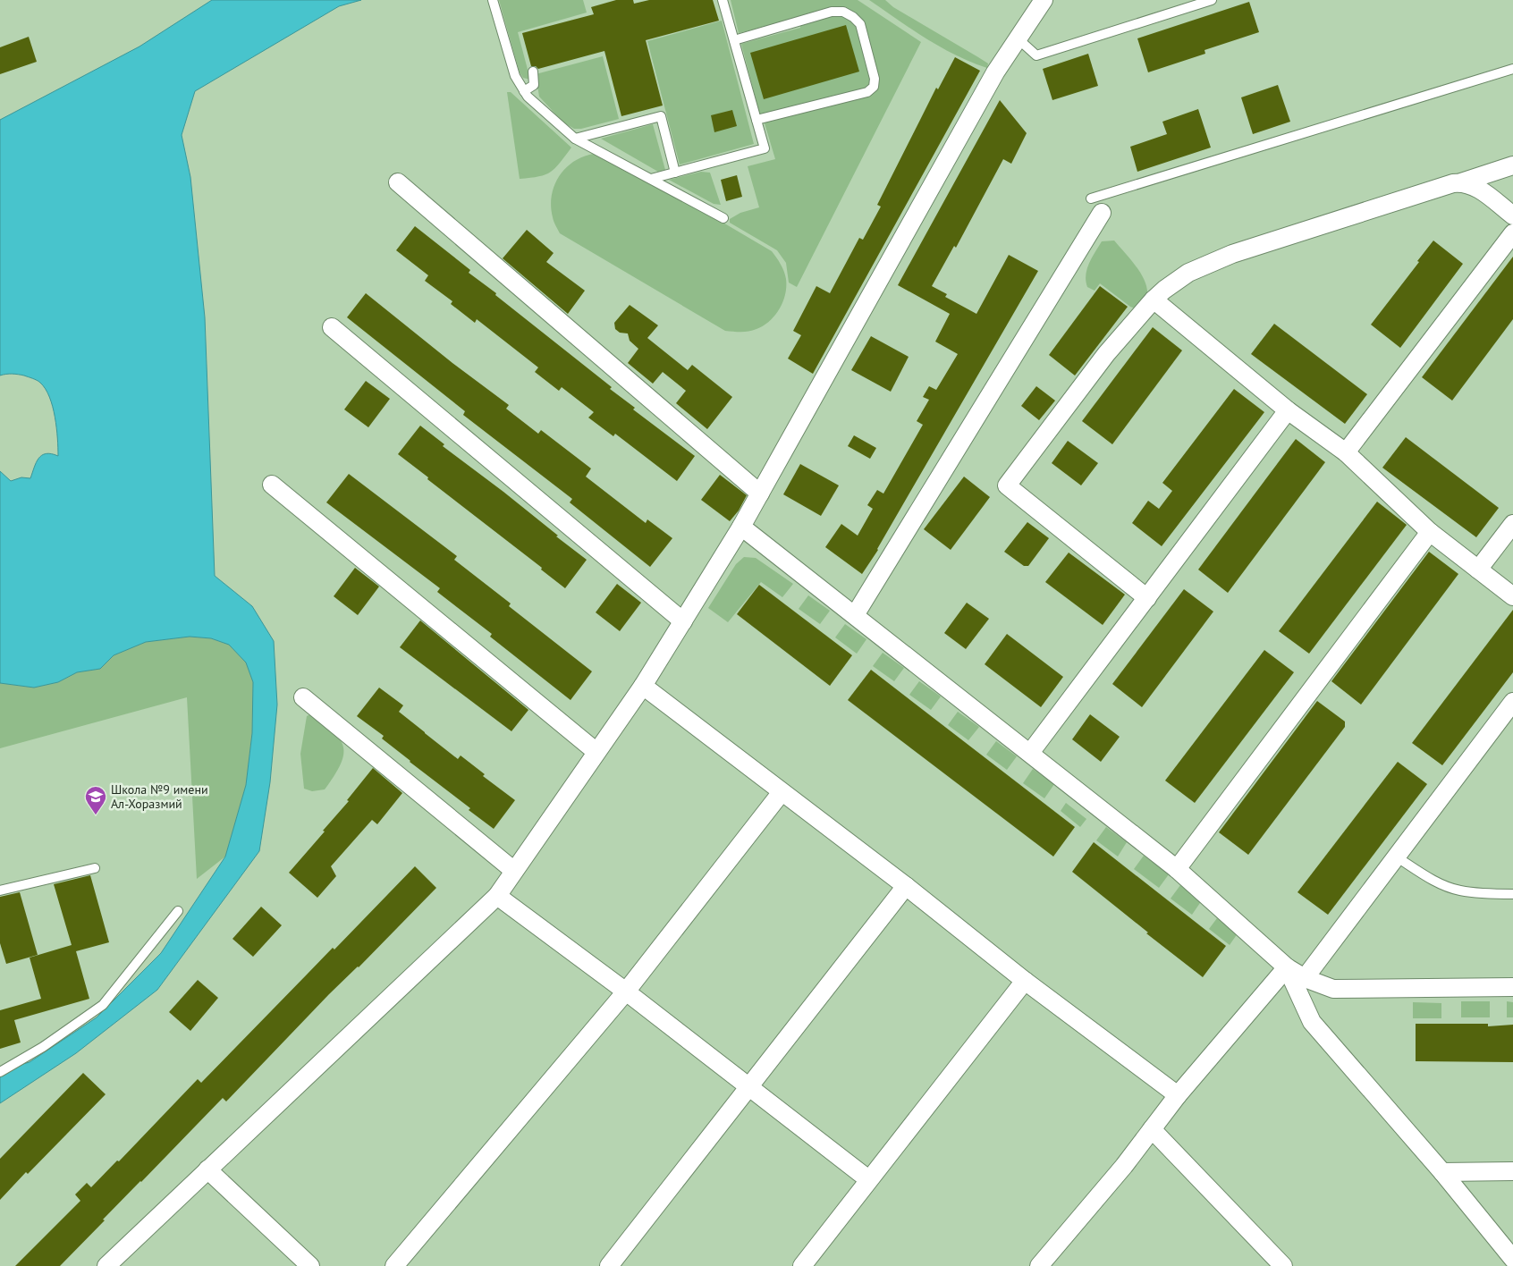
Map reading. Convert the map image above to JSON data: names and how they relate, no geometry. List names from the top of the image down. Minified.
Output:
{"places":{"school or university":["Школа №9 имени Ал-Хоразмий"]}}
